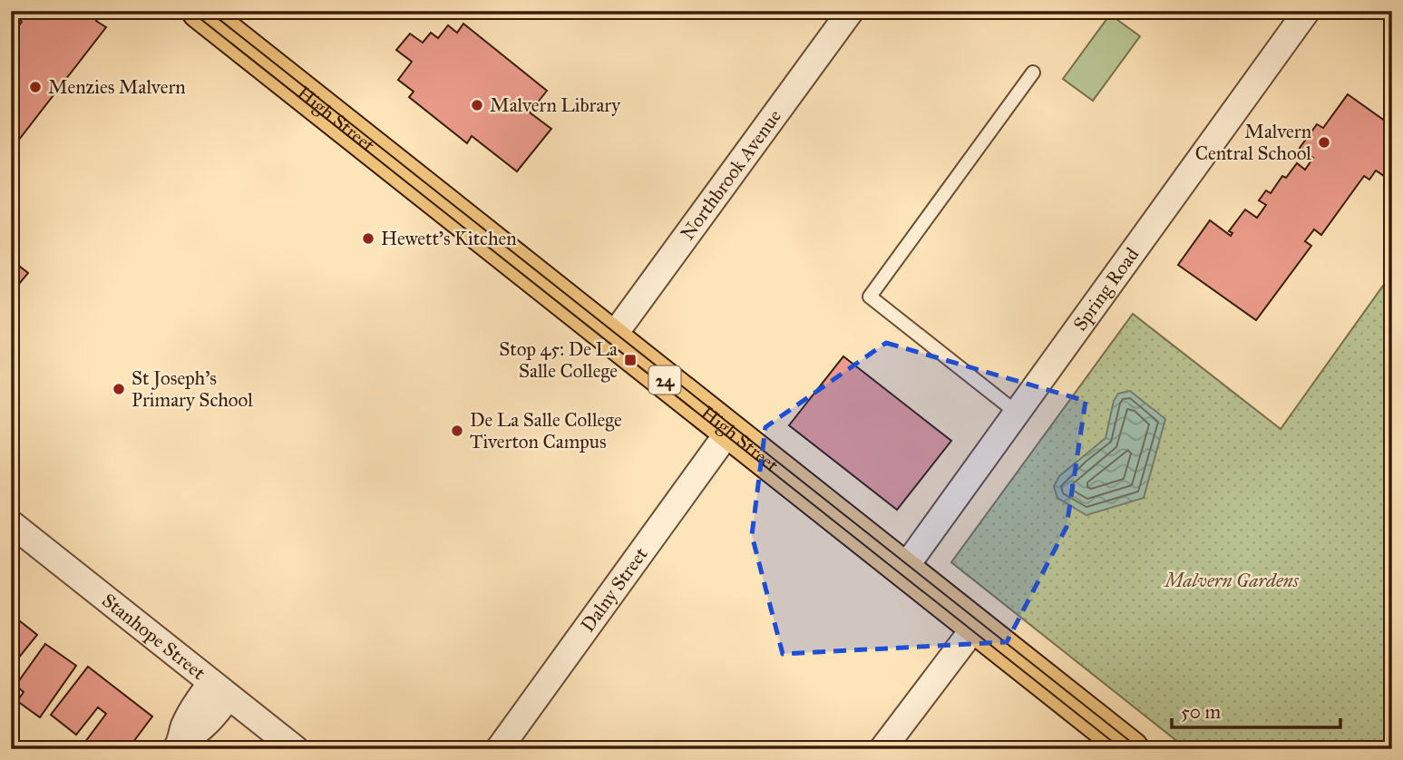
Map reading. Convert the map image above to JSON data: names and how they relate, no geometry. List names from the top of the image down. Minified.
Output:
{"streets":{"main road":["High Street","24"],"street":["Northbrook Avenue","Spring Road","Dalny Street","Stanhope Street"]},"crossings":[["High Street","Northbrook Avenue"],["High Street","Spring Road"],["High Street","Dalny Street"]],"parks":["Malvern Gardens"],"places":{"other":["Menzies Malvern","Malvern Library","Malvern Central School","Hewett’s Kitchen","St Joseph's Primary School","De La Salle College Tiverton Campus"],"transit":["Stop 45: De La Salle College"]},"scale_bar":"50 m"}
